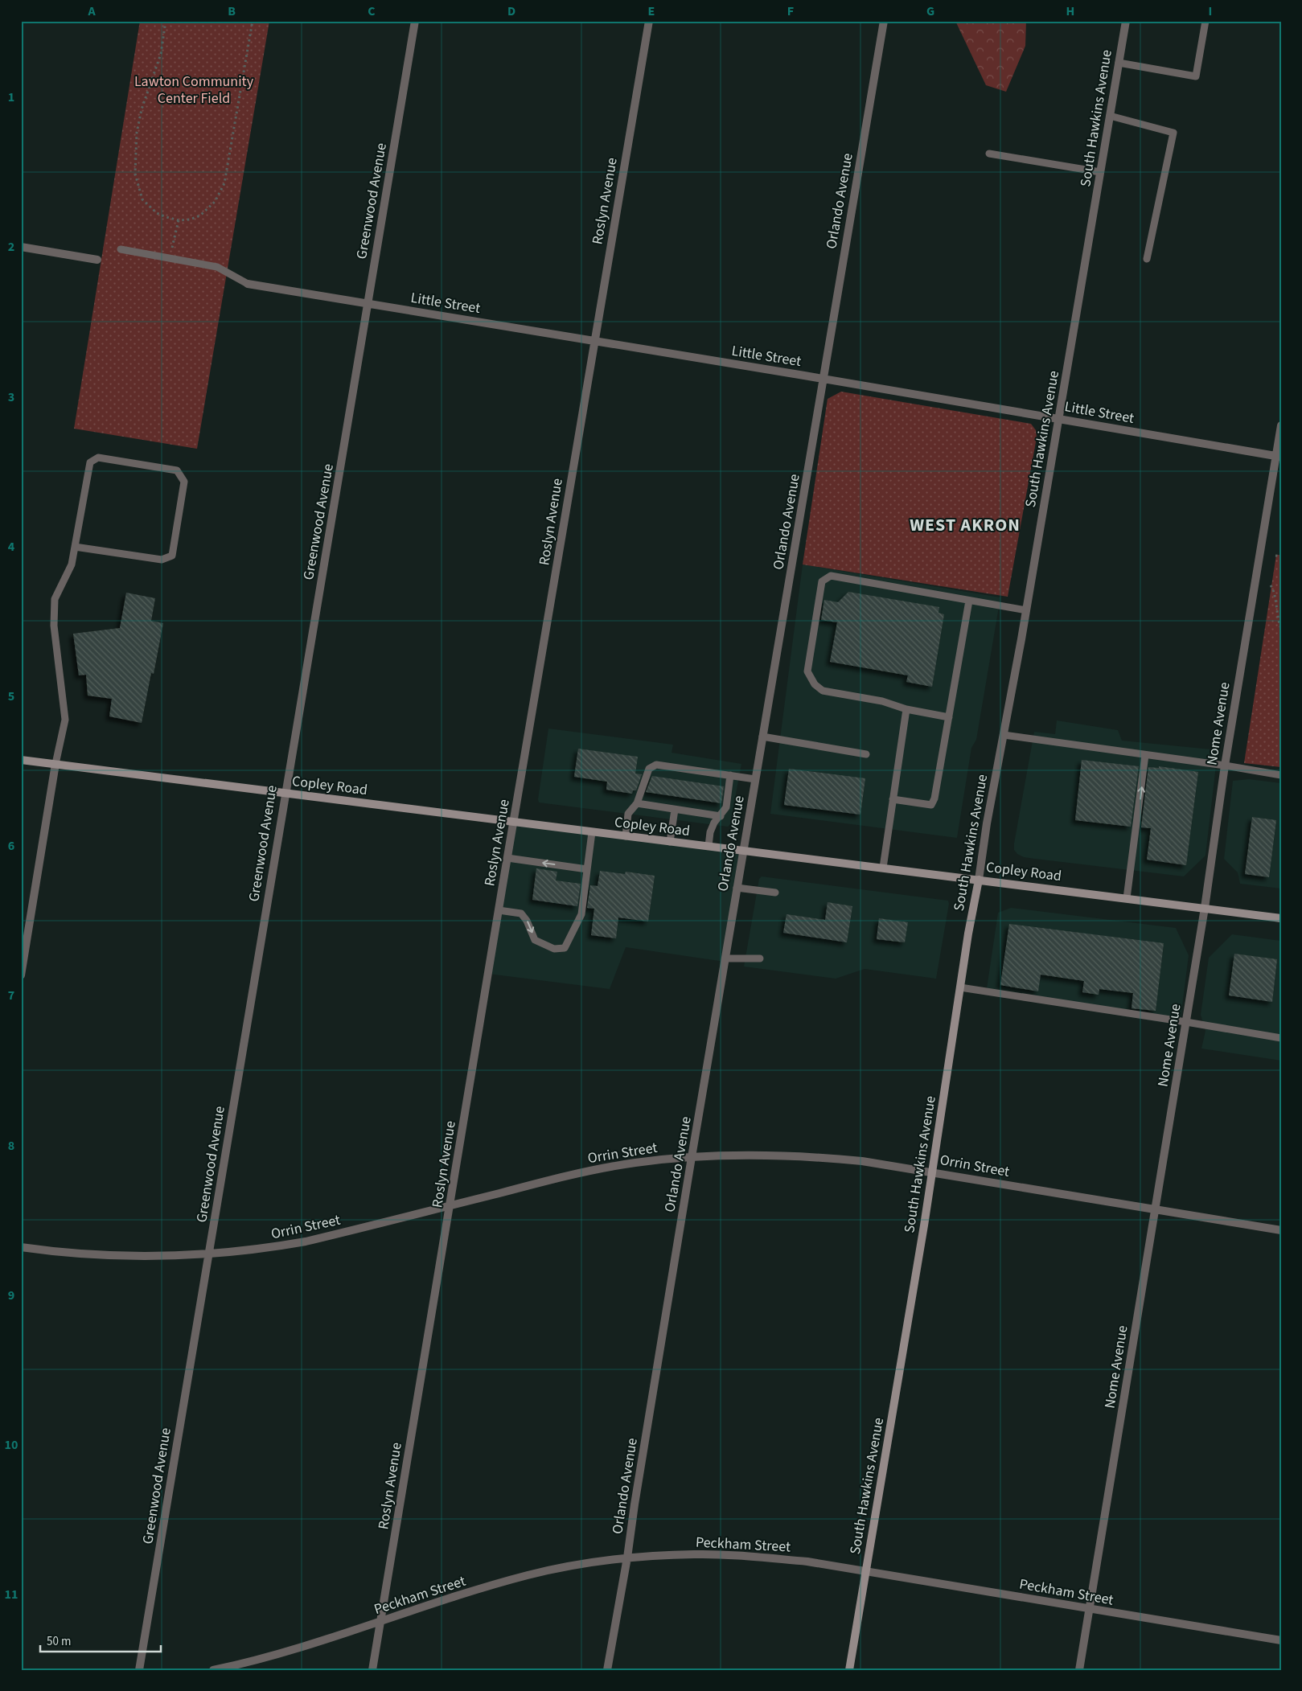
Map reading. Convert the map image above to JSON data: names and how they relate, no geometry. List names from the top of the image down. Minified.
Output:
{"streets":{"main road":["South Hawkins Avenue","Copley Road"],"street":["Greenwood Avenue","Roslyn Avenue","Orlando Avenue","Little Street","Nome Avenue","Orrin Street","Peckham Street"]},"crossings":[["South Hawkins Avenue","Little Street"],["South Hawkins Avenue","Copley Road"],["South Hawkins Avenue","Orrin Street"],["South Hawkins Avenue","Peckham Street"],["Greenwood Avenue","Little Street"],["Greenwood Avenue","Copley Road"],["Greenwood Avenue","Orrin Street"],["Roslyn Avenue","Little Street"],["Roslyn Avenue","Copley Road"],["Roslyn Avenue","Orrin Street"],["Roslyn Avenue","Peckham Street"],["Orlando Avenue","Little Street"],["Orlando Avenue","Copley Road"],["Orlando Avenue","Orrin Street"],["Orlando Avenue","Peckham Street"],["Little Street","Nome Avenue"],["Nome Avenue","Copley Road"],["Nome Avenue","Orrin Street"],["Nome Avenue","Peckham Street"]],"districts":["WEST AKRON"],"parks":["Lawton Community Center Field"],"scale_bar":"50 m","grid":{"columns":["A","B","C","D","E","F","G","H","I"],"rows":["1","2","3","4","5","6","7","8","9","10","11"]}}
